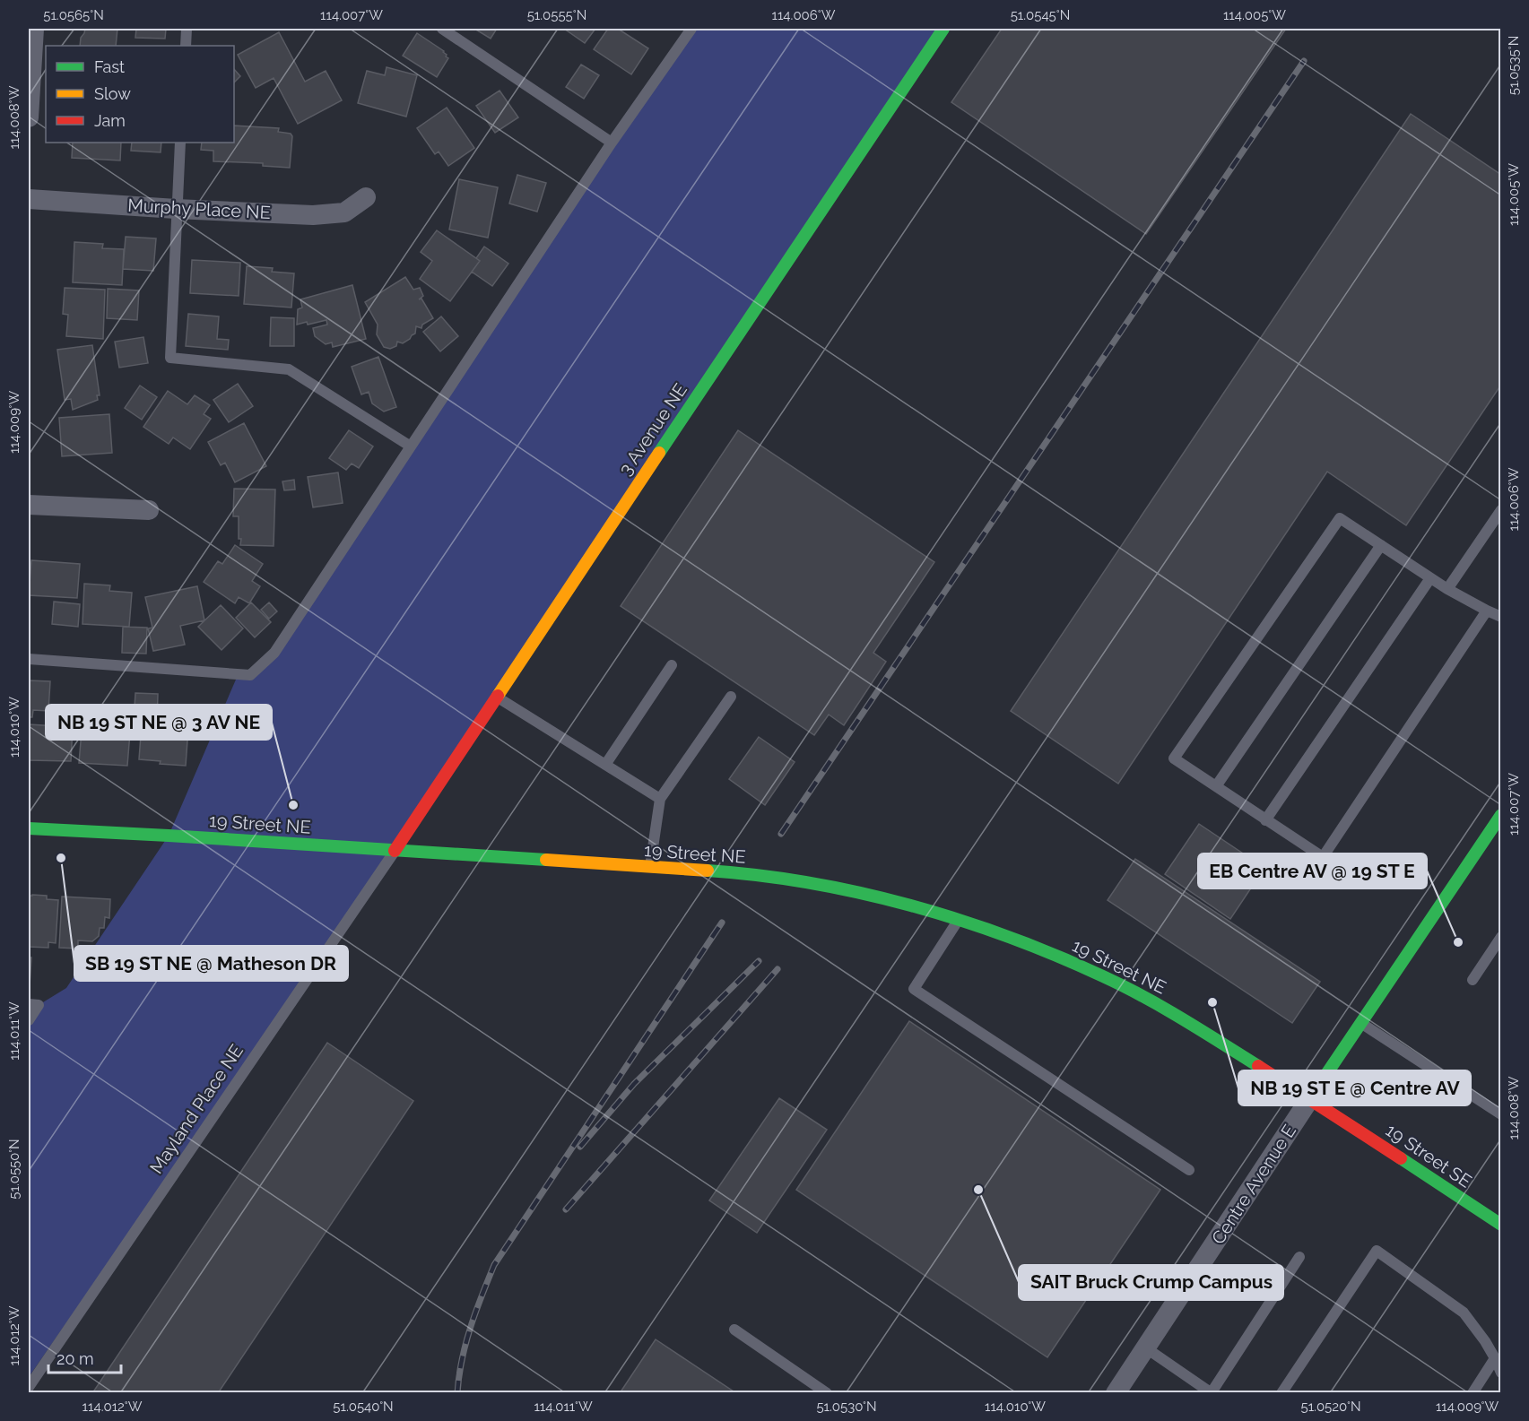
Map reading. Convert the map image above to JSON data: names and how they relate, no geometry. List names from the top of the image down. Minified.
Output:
{"streets":{"street":["Murphy Place NE","3 Avenue NE","19 Street NE","19 Street SE","Centre Avenue E"],"lane":["Mayland Place NE"]},"crossings":[["3 Avenue NE","19 Street NE"],["3 Avenue NE","Mayland Place NE"],["19 Street NE","Mayland Place NE"],["19 Street NE","19 Street SE"],["19 Street NE","Centre Avenue E"],["19 Street SE","Centre Avenue E"]],"places":["NB 19 ST NE @ 3 AV NE","SB 19 ST NE @ Matheson DR","EB Centre AV @ 19 ST E","NB 19 ST E @ Centre AV","SAIT Bruck Crump Campus"],"legend":["Fast","Slow","Jam"],"scale_bar":"20 m","coordinates":["51.0565°N","114.007°W","51.0555°N","114.006°W","51.0545°N","114.005°W","51.0535°N","114.008°W","114.009°W","114.010°W","114.011°W","51.0550°N","114.012°W","51.0540°N","51.0530°N","51.0520°N"]}
